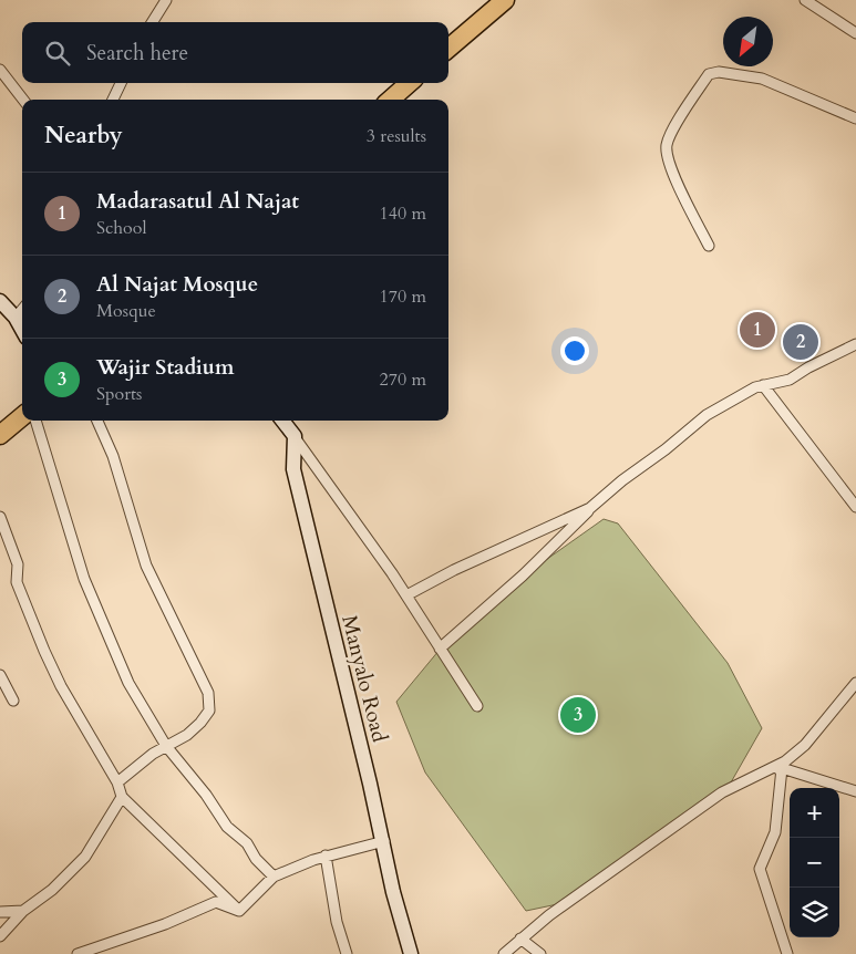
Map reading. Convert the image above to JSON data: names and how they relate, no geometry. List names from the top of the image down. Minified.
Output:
{"streets":{"street":["Manyalo Road"]},"north":"bottom left","page":{"search":"Search here","heading":["Nearby","3 results"],"list":[{"mark":"1","name":"Madarasatul Al Najat","note":"School","value":"140 m"},{"mark":"2","name":"Al Najat Mosque","note":"Mosque","value":"170 m"},{"mark":"3","name":"Wajir Stadium","note":"Sports","value":"270 m"}],"pins":["1","2","3"],"map_buttons":["+","−"]}}
